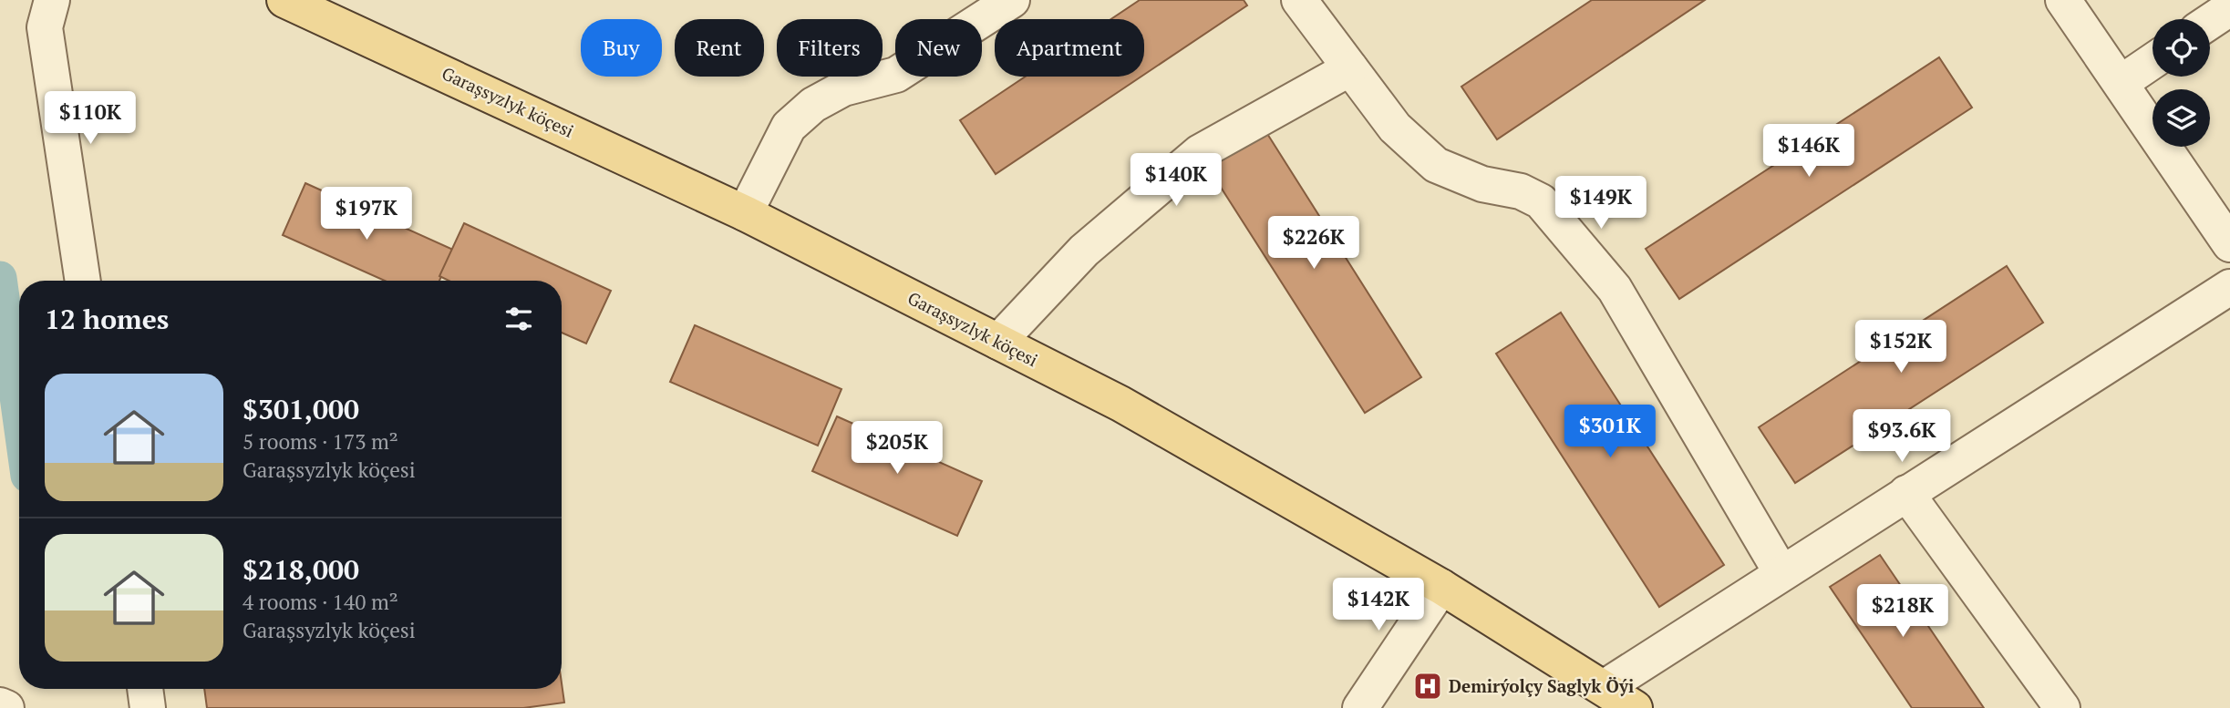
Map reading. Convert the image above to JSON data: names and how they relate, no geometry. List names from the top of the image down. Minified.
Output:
{"streets":{"main road":["Garaşsyzlyk köçesi"]},"places":{"hospital":["Demirýolçy Saglyk Öýi"]},"page":{"chip":["Buy","Rent","Filters","New","Apartment"],"price":["$110K","$146K","$140K","$149K","$197K","$226K","$152K","$301K","$93.6K","$205K","$142K","$218K"],"heading":"12 homes","list":[{"name":"$301,000","note":"5 rooms · 173 m² · Garaşsyzlyk köçesi"},{"name":"$218,000","note":"4 rooms · 140 m² · Garaşsyzlyk köçesi"}]}}
